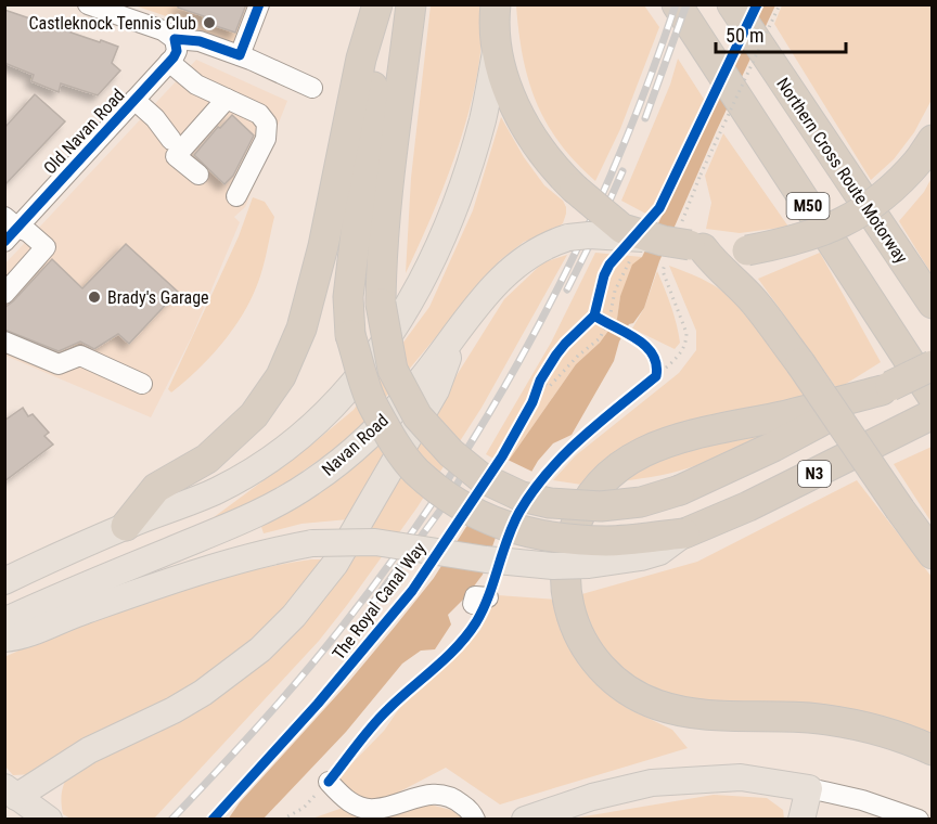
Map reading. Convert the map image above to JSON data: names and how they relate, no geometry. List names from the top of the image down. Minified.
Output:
{"streets":{"highway":["Northern Cross Route Motorway","M50","N3"],"main road":["Navan Road"],"street":["Old Navan Road"],"cycle path":["The Royal Canal Way"]},"places":["Castleknock Tennis Club","Brady's Garage"],"scale_bar":"50 m"}
